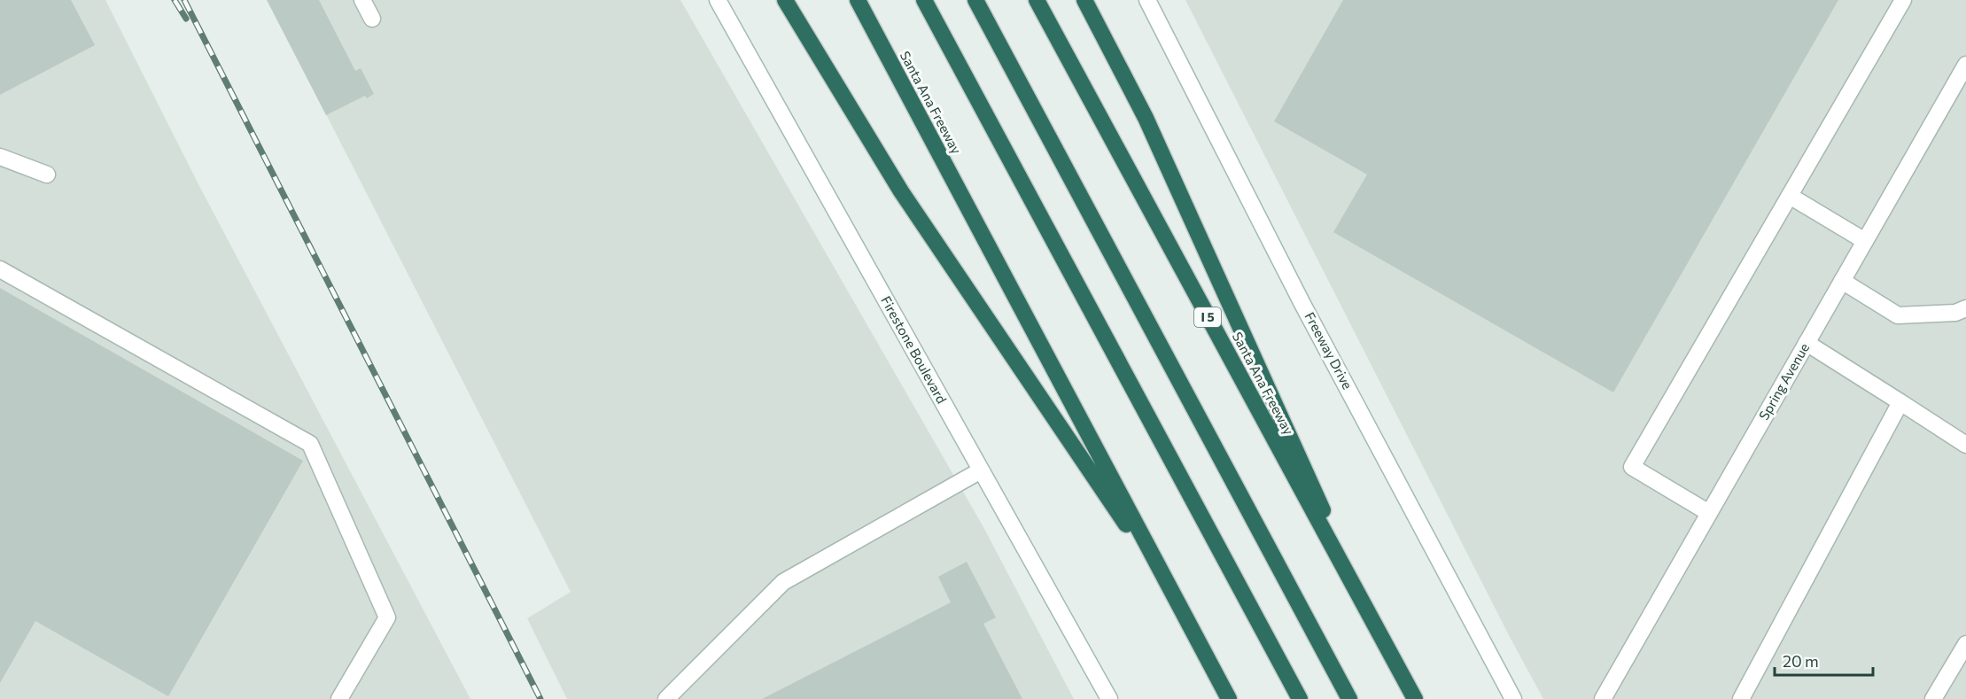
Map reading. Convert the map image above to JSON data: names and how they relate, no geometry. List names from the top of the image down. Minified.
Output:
{"streets":{"highway":["Santa Ana Freeway","I 5"],"street":["Firestone Boulevard","Freeway Drive","Spring Avenue"]},"scale_bar":"20 m"}
